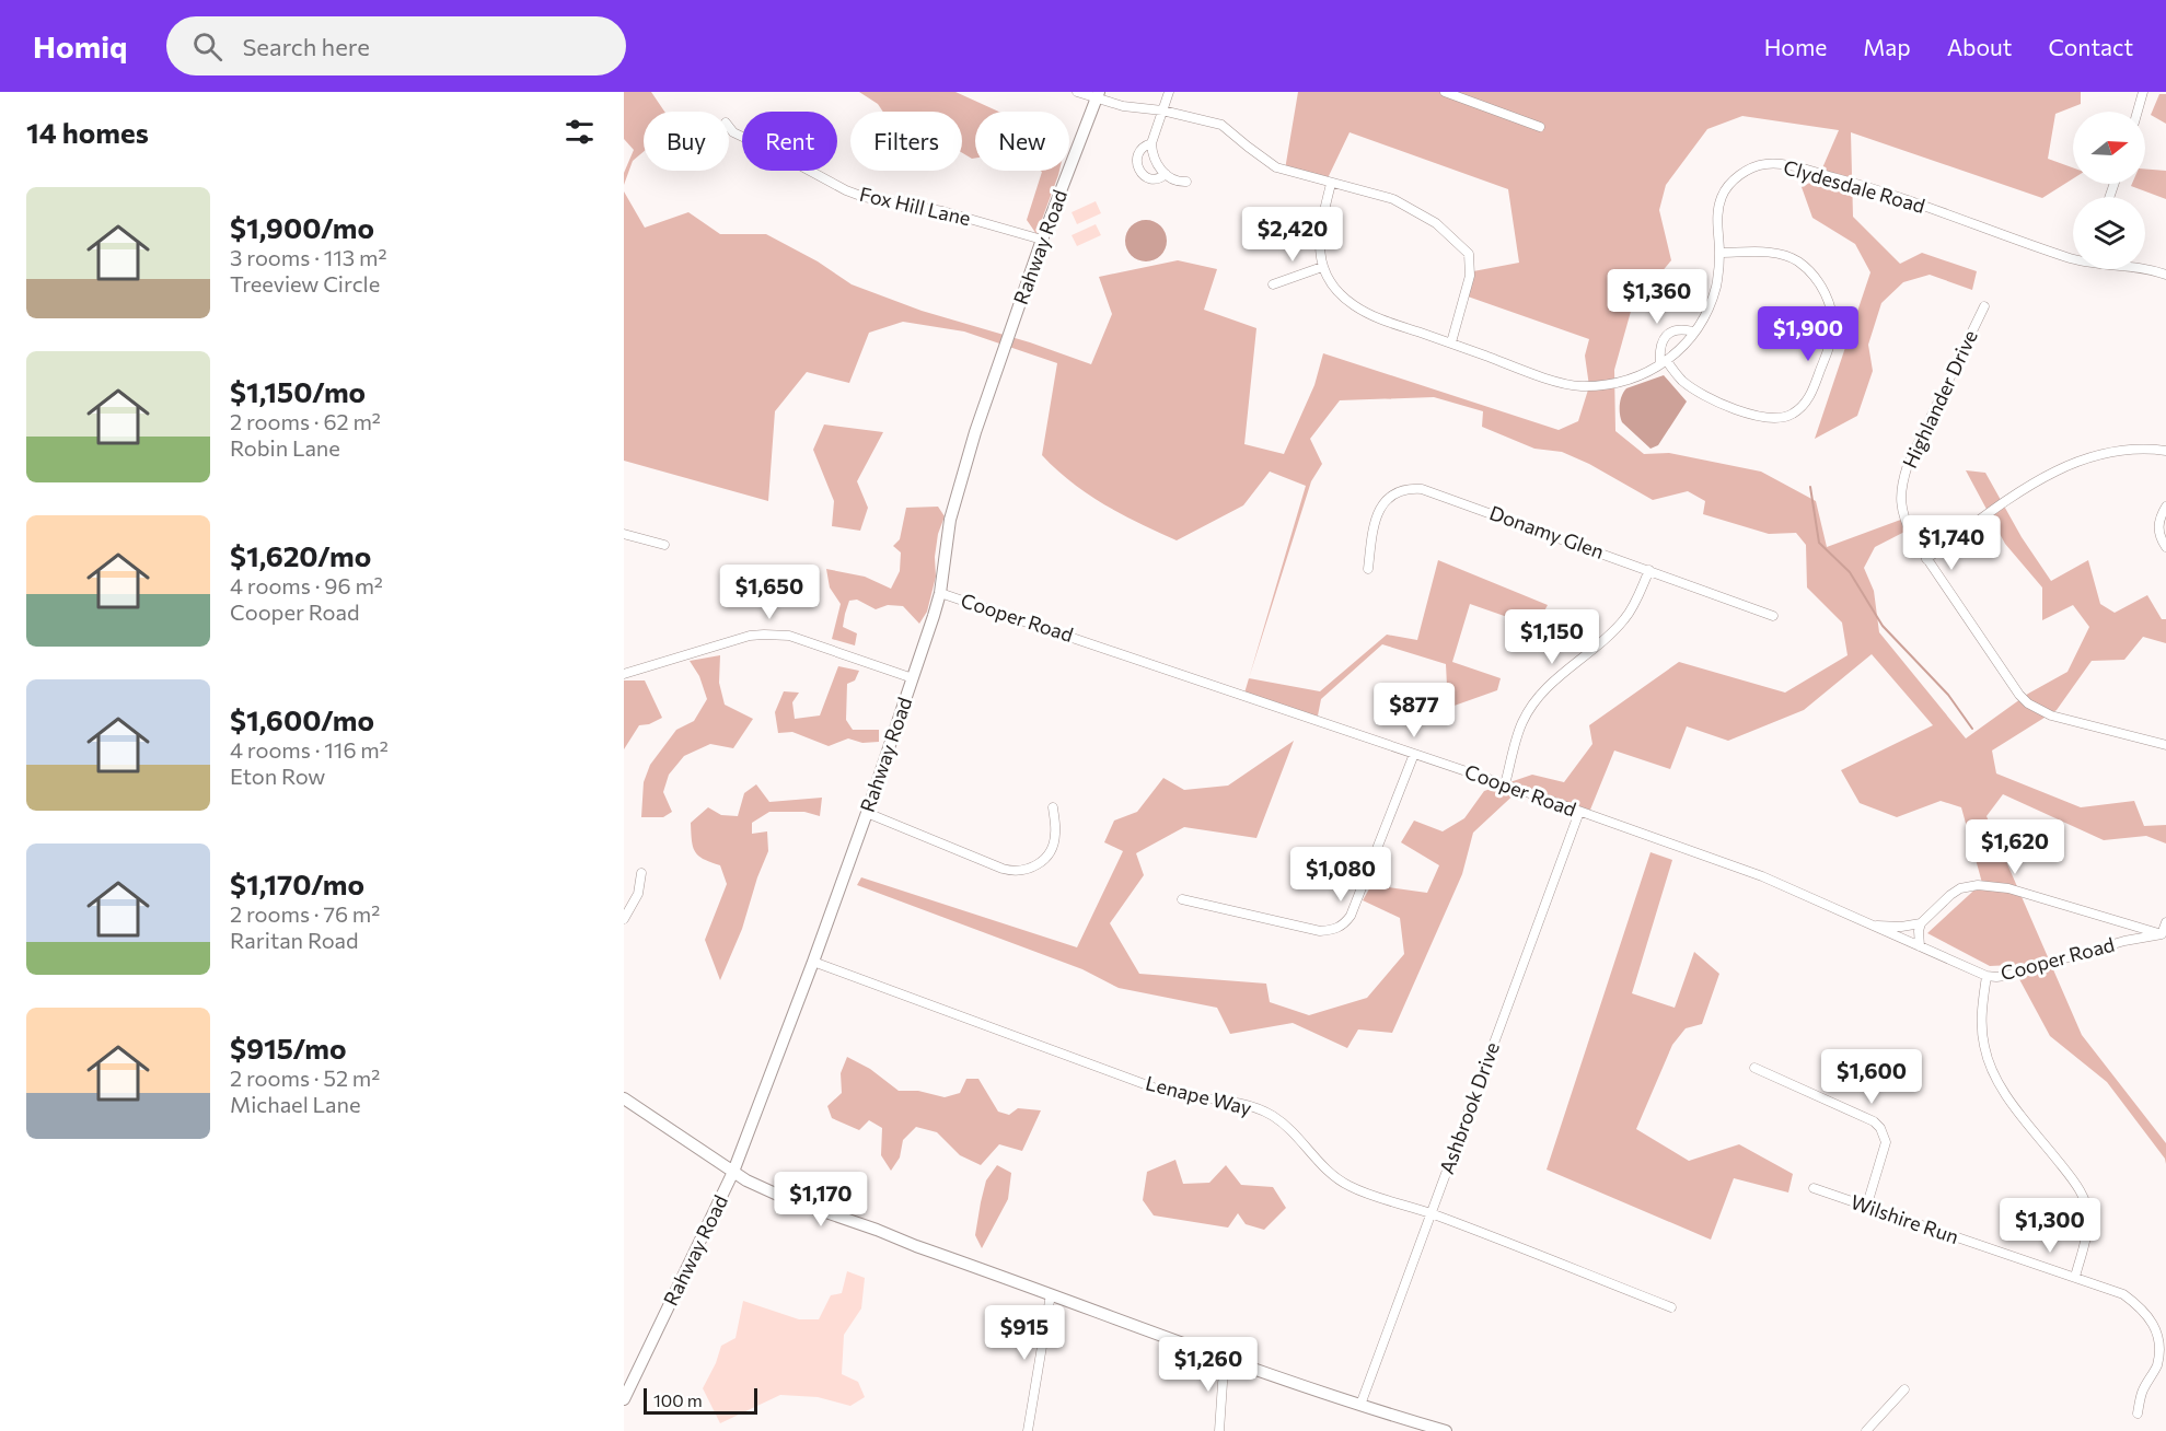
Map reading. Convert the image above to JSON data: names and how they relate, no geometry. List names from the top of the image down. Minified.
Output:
{"streets":{"street":["Clydesdale Road","Fox Hill Lane","Rahway Road","Highlander Drive","Donamy Glen","Cooper Road","Lenape Way","Ashbrook Drive","Wilshire Run"]},"crossings":[["Fox Hill Lane","Rahway Road"],["Rahway Road","Cooper Road"],["Rahway Road","Lenape Way"],["Cooper Road","Ashbrook Drive"],["Lenape Way","Ashbrook Drive"]],"scale_bar":"100 m","north":"right","page":{"header":"Homiq","search":"Search here","nav":["Home","Map","About","Contact"],"heading":"14 homes","chip":["Buy","Rent","Filters","New"],"list":[{"name":"$1,900/mo","note":"3 rooms · 113 m² · Treeview Circle"},{"name":"$1,150/mo","note":"2 rooms · 62 m² · Robin Lane"},{"name":"$1,620/mo","note":"4 rooms · 96 m² · Cooper Road"},{"name":"$1,600/mo","note":"4 rooms · 116 m² · Eton Row"},{"name":"$1,170/mo","note":"2 rooms · 76 m² · Raritan Road"},{"name":"$915/mo","note":"2 rooms · 52 m² · Michael Lane"}],"price":["$2,420","$1,360","$1,900","$1,740","$1,650","$1,150","$877","$1,620","$1,080","$1,600","$1,170","$1,300","$915","$1,260"],"scale":"100 m"}}
